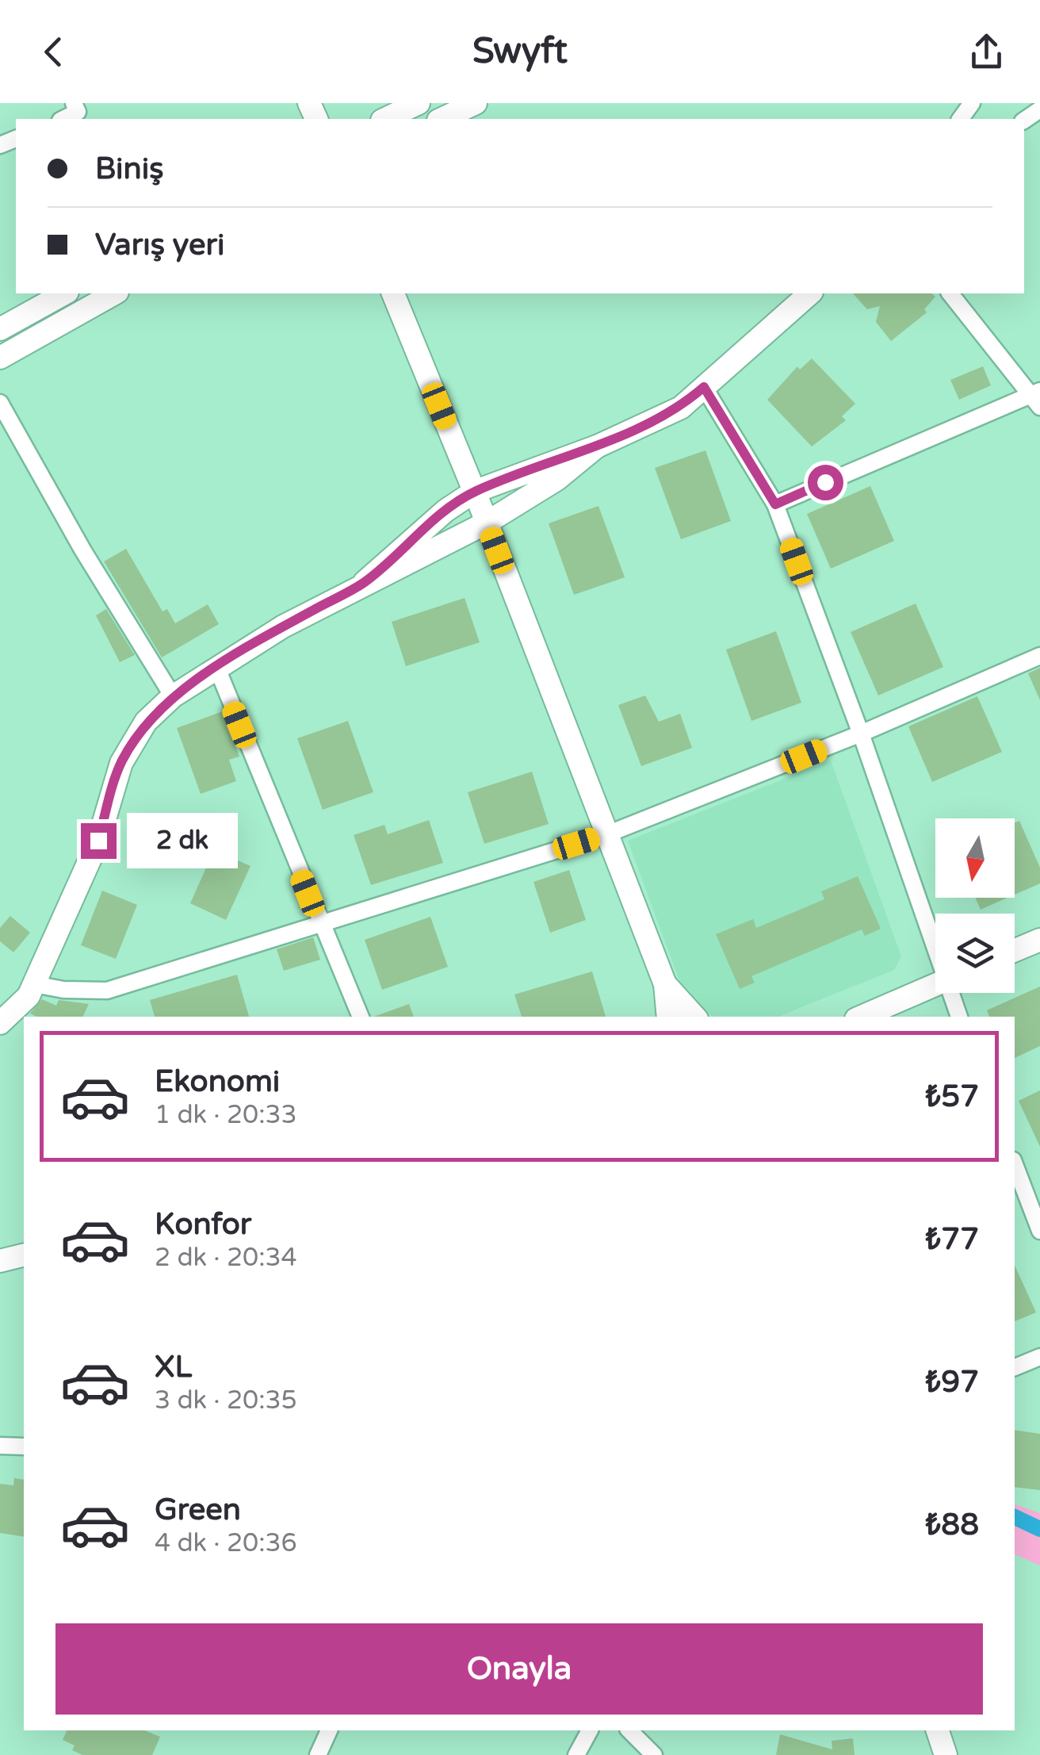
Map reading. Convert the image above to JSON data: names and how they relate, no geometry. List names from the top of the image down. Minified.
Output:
{"north":"bottom","page":{"header":"Swyft","banner":["Biniş","Varış yeri"],"bubble":"2 dk","list":[{"name":"Ekonomi","note":"1 dk · 20:33","value":"₺57"},{"name":"Konfor","note":"2 dk · 20:34","value":"₺77"},{"name":"XL","note":"3 dk · 20:35","value":"₺97"},{"name":"Green","note":"4 dk · 20:36","value":"₺88"}],"buttons":"Onayla"}}
